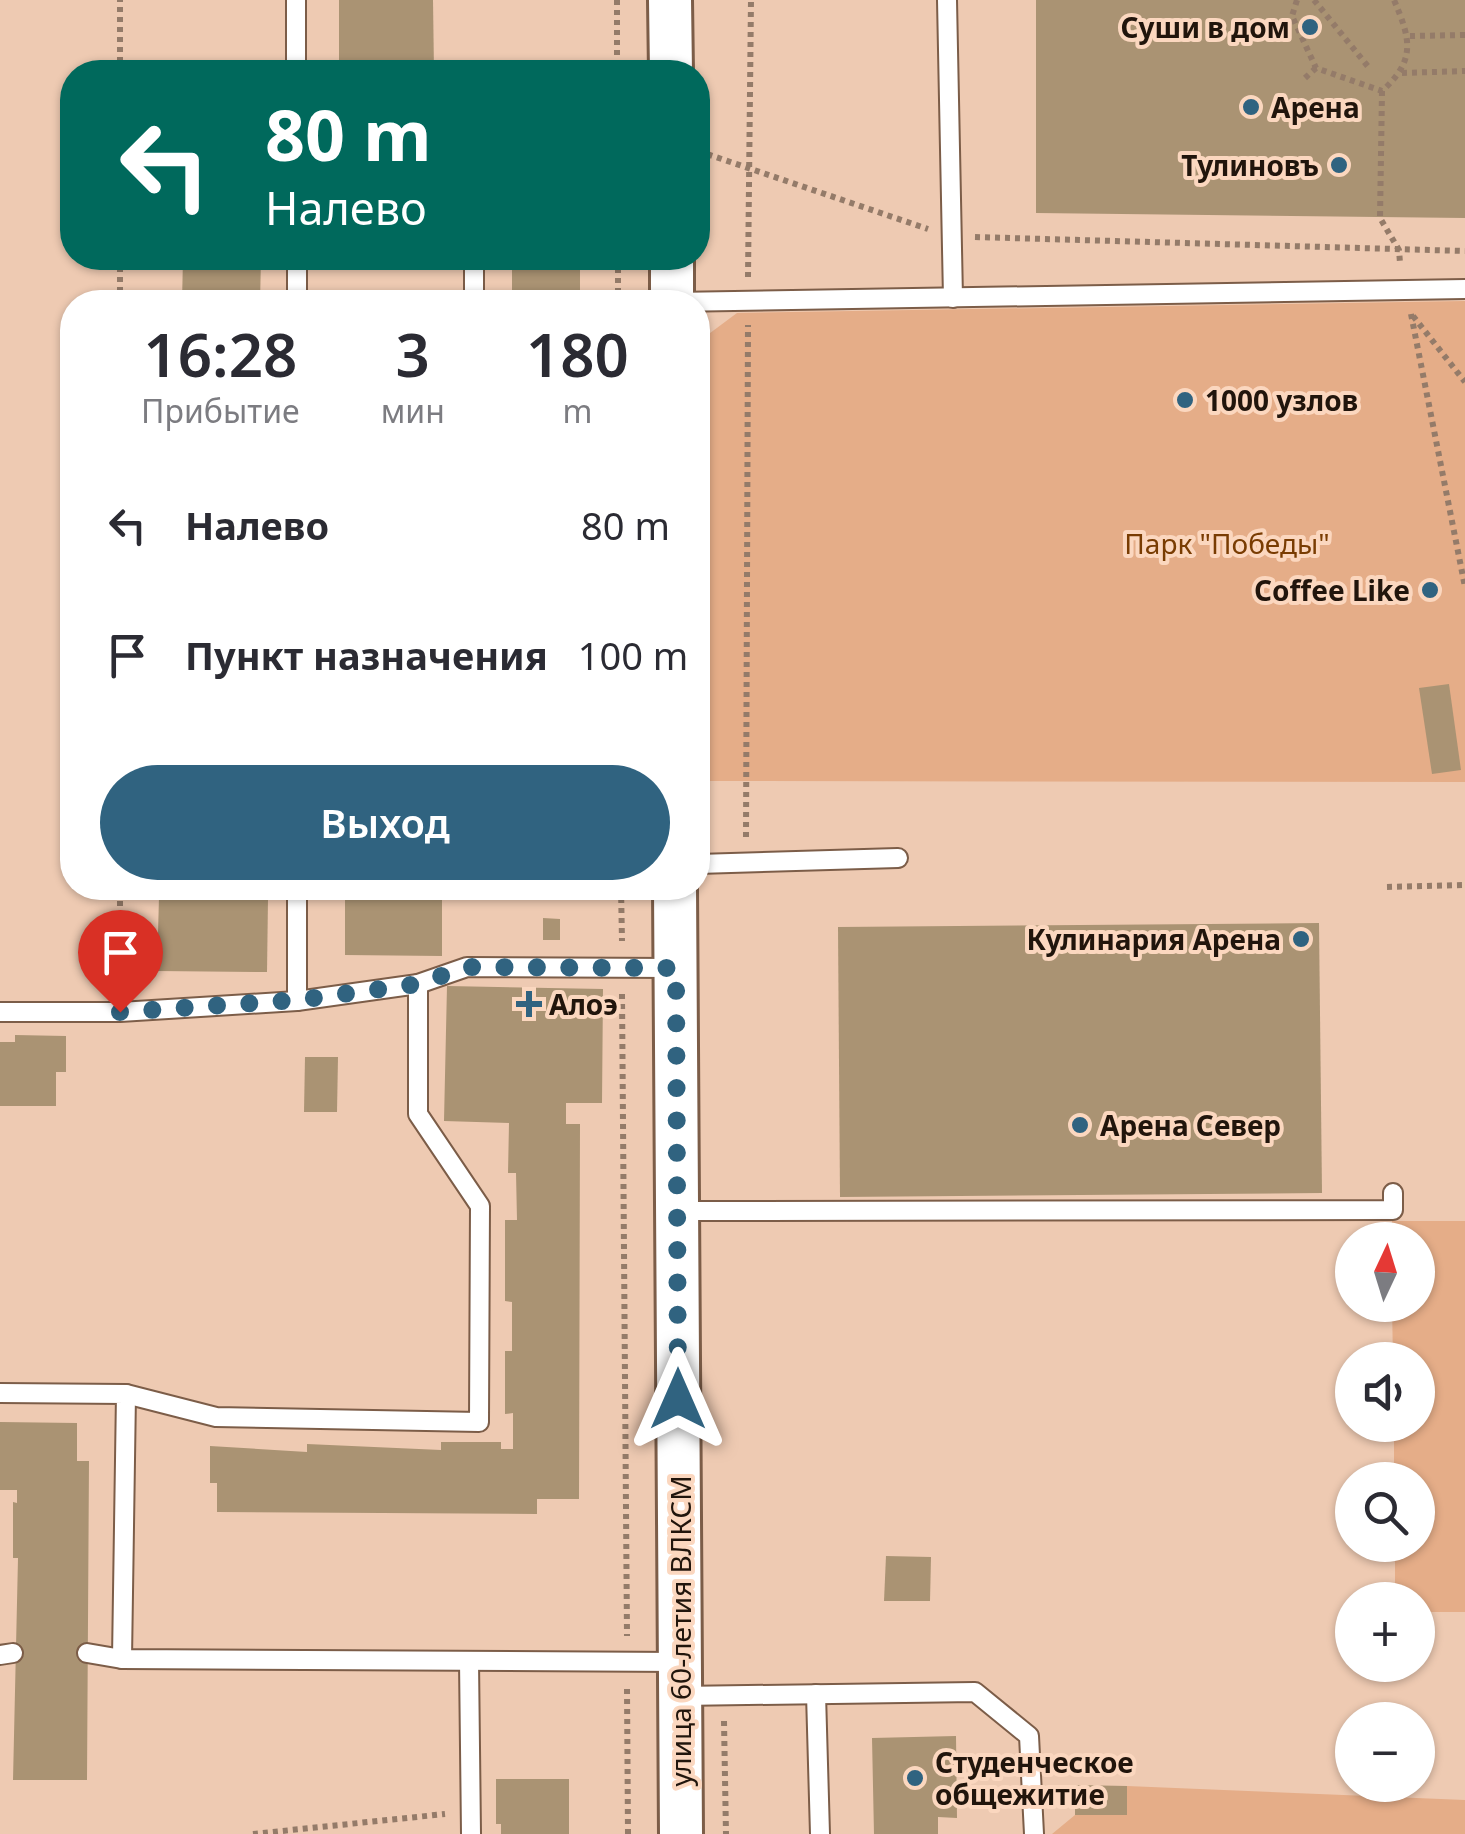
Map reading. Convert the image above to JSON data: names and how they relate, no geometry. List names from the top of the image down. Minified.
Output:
{"streets":{"street":["улица 60-летия ВЛКСМ"]},"parks":["Парк \"Победы\""],"places":{"other":["Суши в дом","Арена","Тулиновъ","1000 узлов","Coffee Like","Кулинария Арена","Арена Север","Студенческое общежитие"],"health":["Алоэ"]},"north":"top","page":{"turn":["80 m","Налево"],"eta":["16:28","Прибытие","3","мин","180","m"],"list":[{"name":"Налево","value":"80 m"},{"name":"Пункт назначения","value":"100 m"}],"buttons":"Выход","map_buttons":["+","−"]}}
